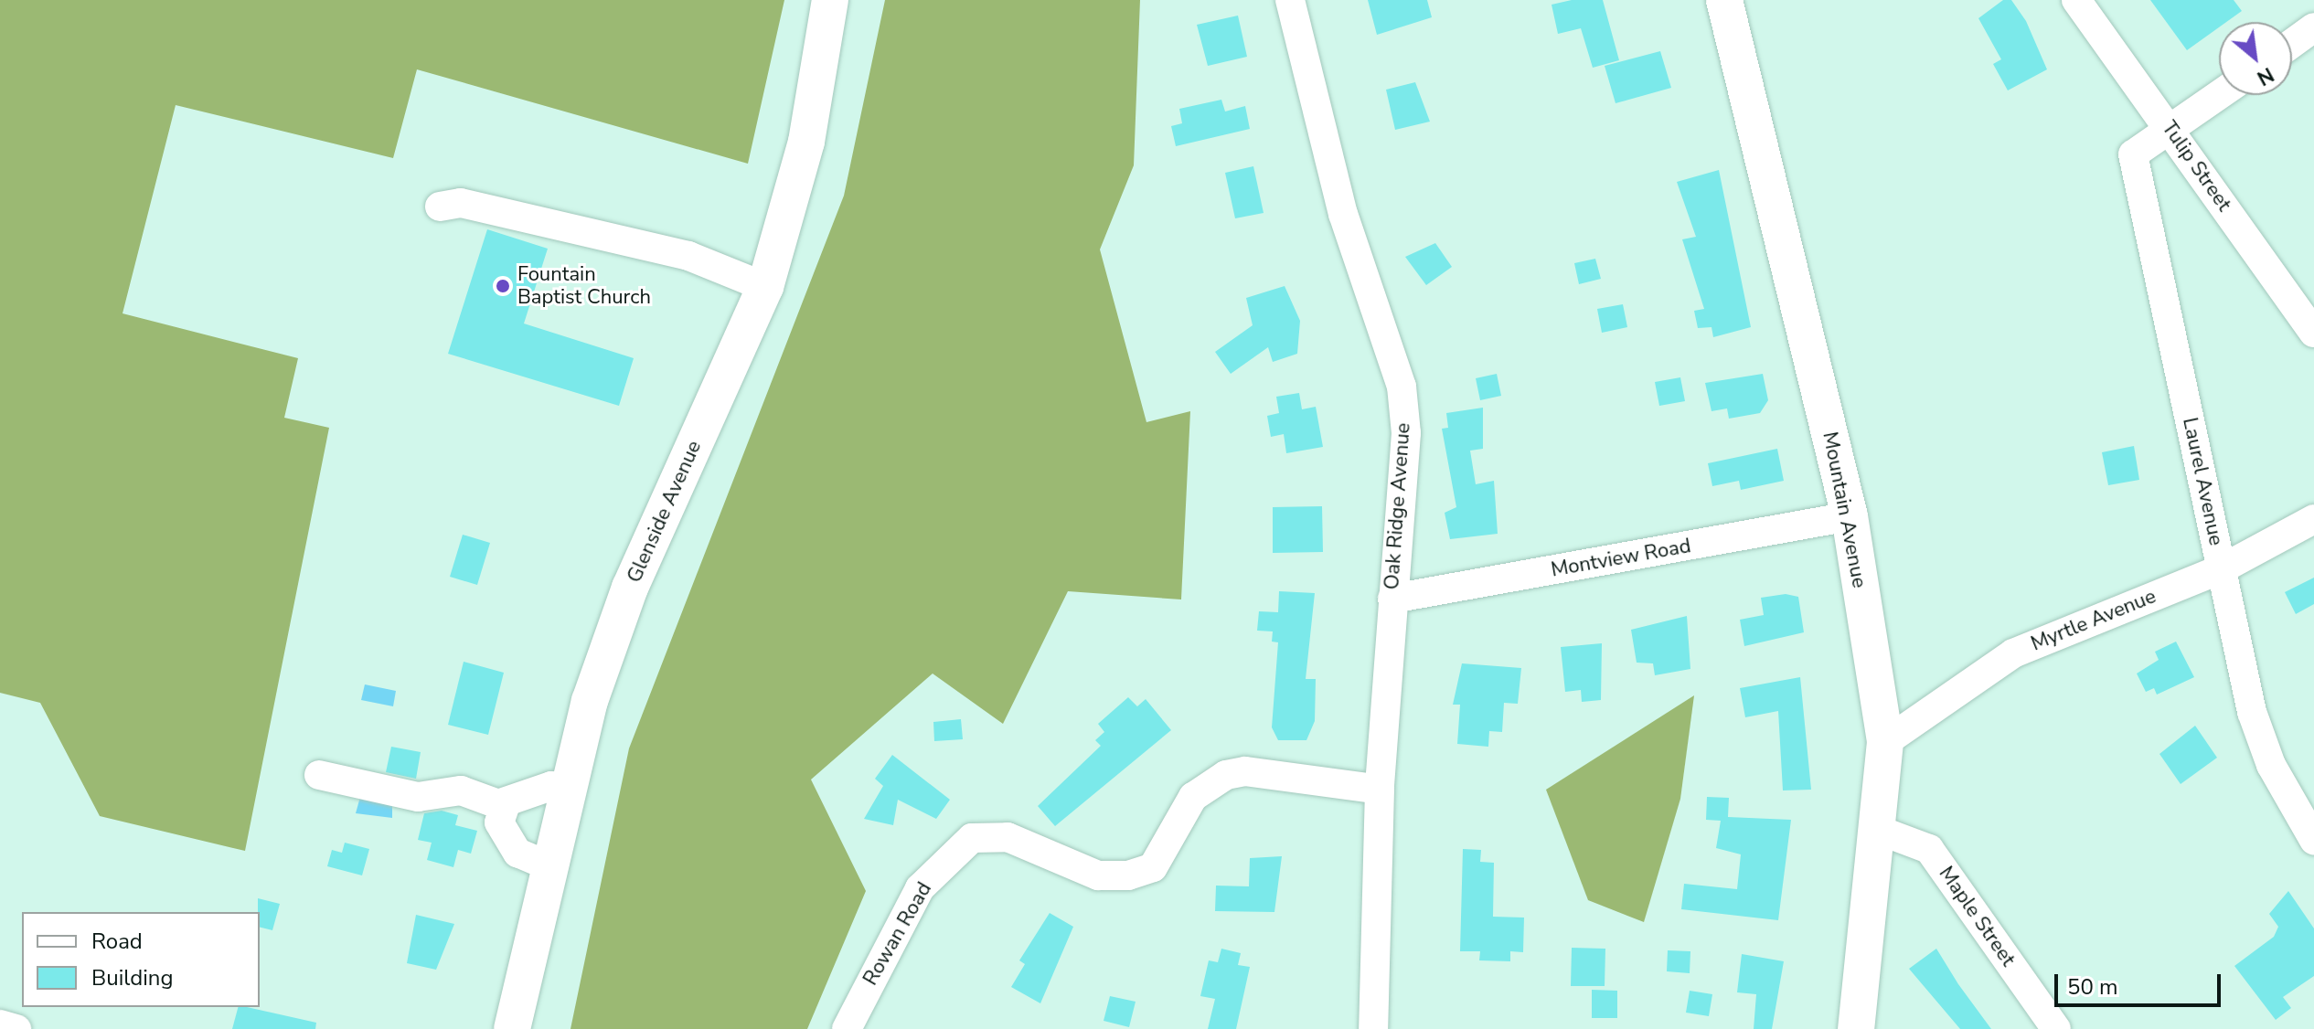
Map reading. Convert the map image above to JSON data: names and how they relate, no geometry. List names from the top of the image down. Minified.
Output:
{"streets":{"main road":["Mountain Avenue","Glenside Avenue"],"street":["Tulip Street","Laurel Avenue","Oak Ridge Avenue","Montview Road","Myrtle Avenue","Maple Street","Rowan Road"]},"crossings":[["Tulip Street","Laurel Avenue"],["Laurel Avenue","Myrtle Avenue"],["Oak Ridge Avenue","Montview Road"],["Oak Ridge Avenue","Rowan Road"],["Mountain Avenue","Montview Road"],["Mountain Avenue","Myrtle Avenue"],["Mountain Avenue","Maple Street"]],"places":["Fountain Baptist Church"],"legend":["Road","Building"],"scale_bar":"50 m","north":"bottom right"}
